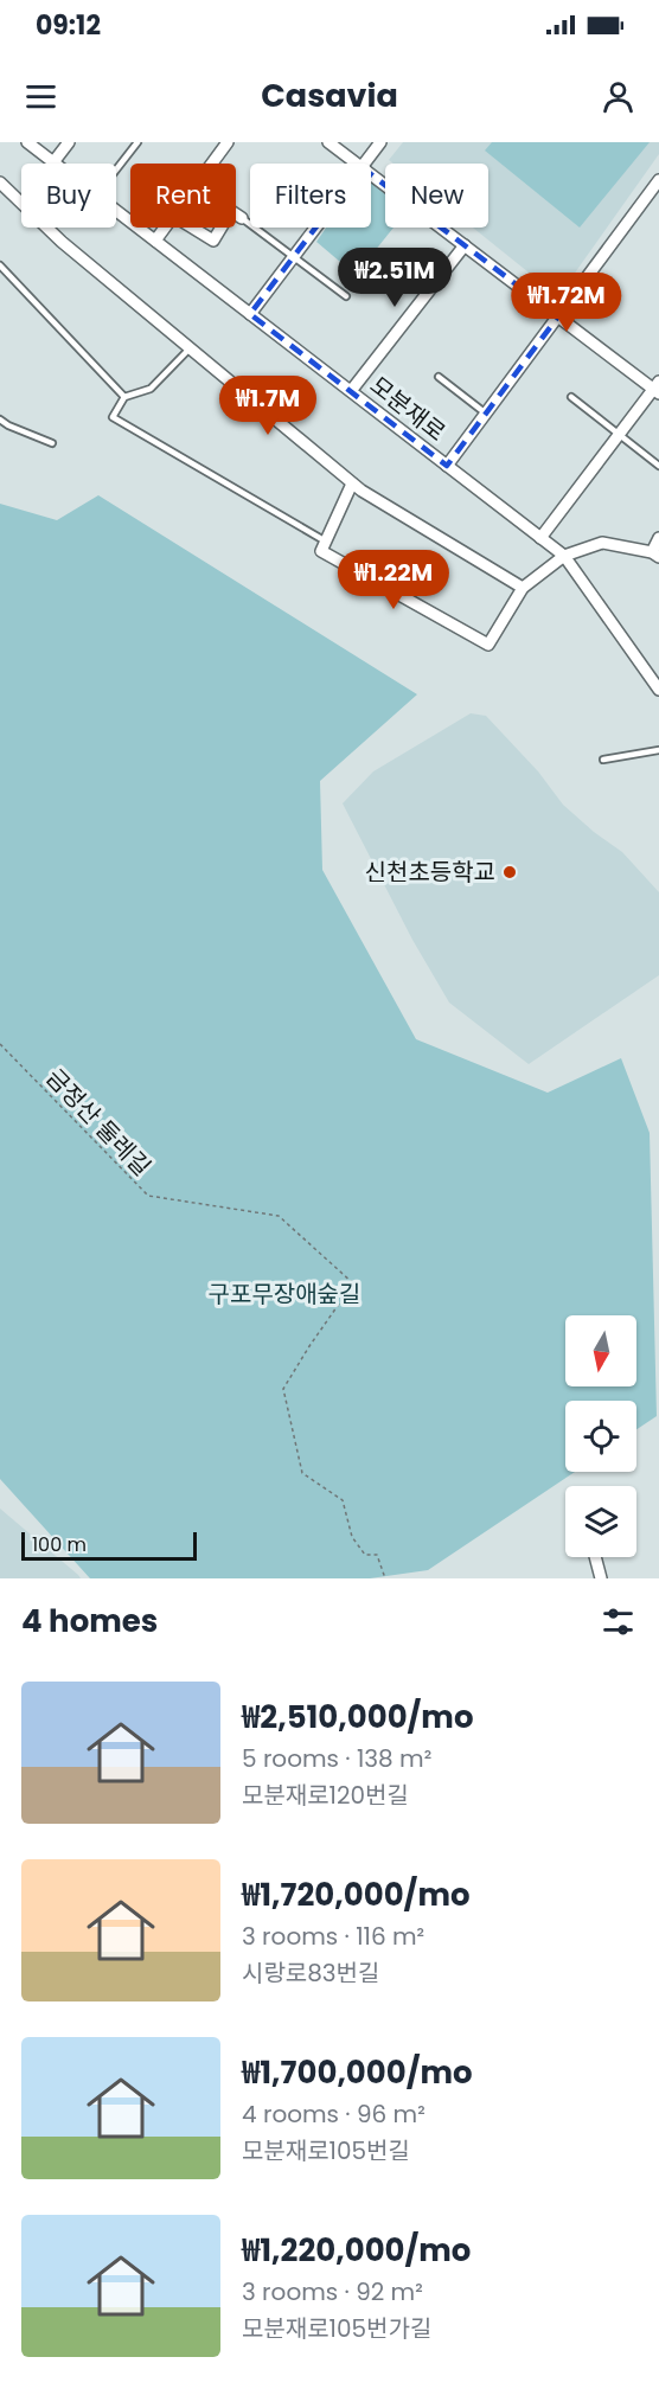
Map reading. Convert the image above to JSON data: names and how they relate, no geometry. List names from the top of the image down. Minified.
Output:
{"streets":{"street":["모분재로"],"path":["금정산 둘레길"]},"parks":["구포무장애숲길"],"places":["신천초등학교"],"scale_bar":"100 m","north":"bottom","page":{"status":"09:12","header":"Casavia","chip":["Buy","Rent","Filters","New"],"price":["₩2.51M","₩1.72M","₩1.7M","₩1.22M"],"scale":"100 m","heading":"4 homes","list":[{"name":"₩2,510,000/mo","note":"5 rooms · 138 m² · 모분재로120번길"},{"name":"₩1,720,000/mo","note":"3 rooms · 116 m² · 시랑로83번길"},{"name":"₩1,700,000/mo","note":"4 rooms · 96 m² · 모분재로105번길"},{"name":"₩1,220,000/mo","note":"3 rooms · 92 m² · 모분재로105번가길"}]}}
